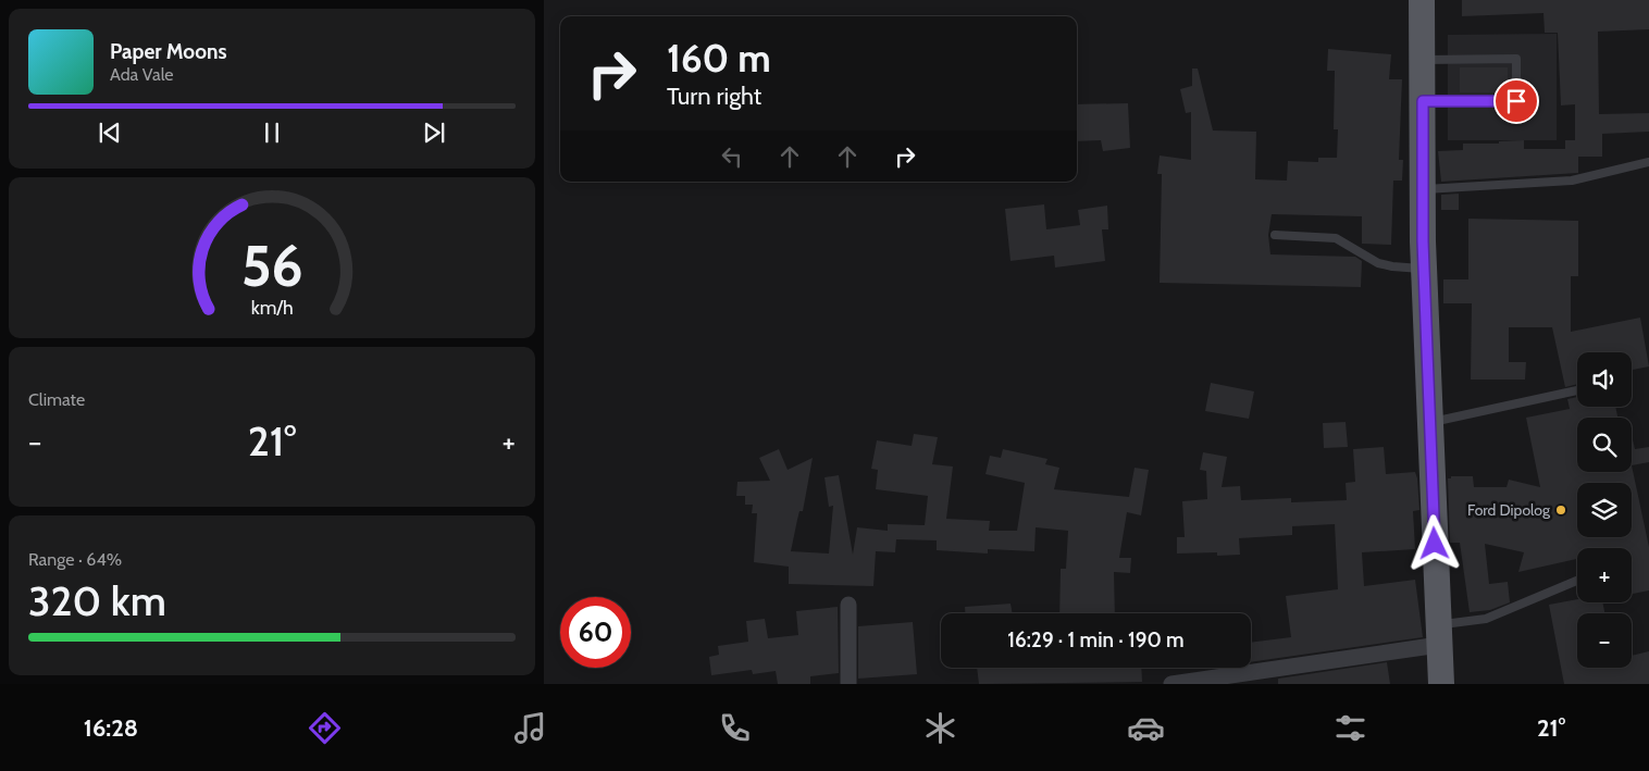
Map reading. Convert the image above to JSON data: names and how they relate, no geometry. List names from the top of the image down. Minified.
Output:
{"places":["Ford Dipolog"],"page":{"turn":["160 m","Turn right"],"song":["Paper Moons","Ada Vale"],"tile":["Climate",["Range · 64%","320 km"]],"map_buttons":["+","−"],"heat":["−","21°","+"],"limit":"60","trip":"16:29 · 1 min · 190 m","tabs":["16:28","21°"],"gauge":["56","km/h"]}}
